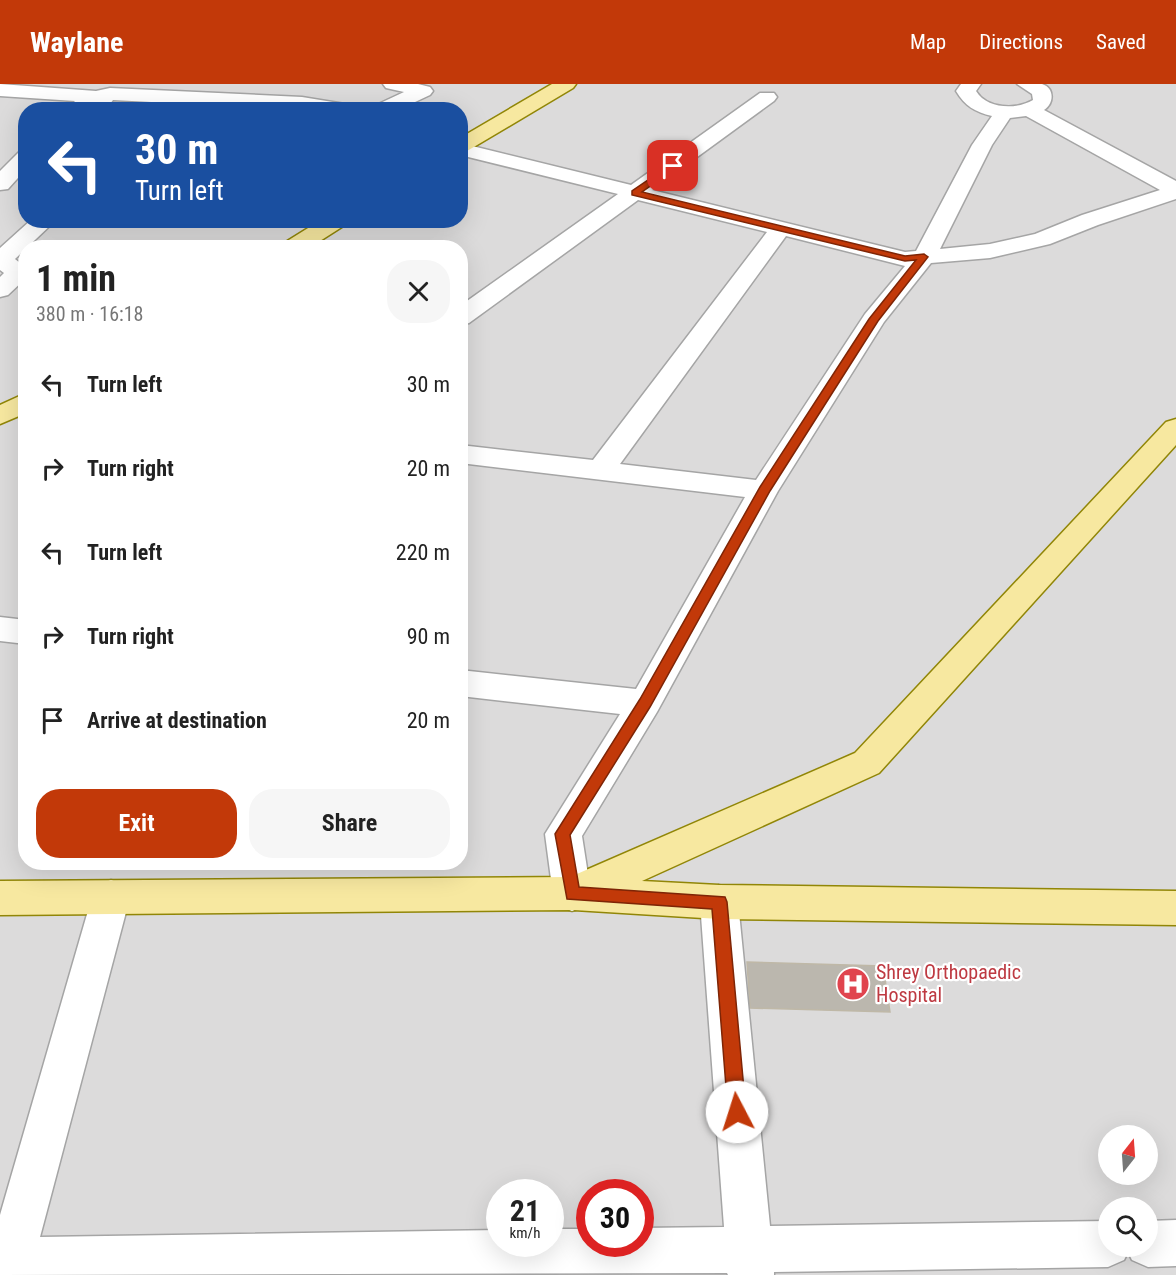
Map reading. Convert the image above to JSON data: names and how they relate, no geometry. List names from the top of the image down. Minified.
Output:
{"places":{"hospital":["Shrey Orthopaedic Hospital"]},"north":"top","page":{"header":"Waylane","nav":["Map","Directions","Saved"],"turn":["30 m","Turn left"],"heading":["1 min","380 m · 16:18"],"list":[{"name":"Turn left","value":"30 m"},{"name":"Turn right","value":"20 m"},{"name":"Turn left","value":"220 m"},{"name":"Turn right","value":"90 m"},{"name":"Arrive at destination","value":"20 m"}],"buttons":["Exit","Share"],"speed":"21 km/h","limit":"30"}}
